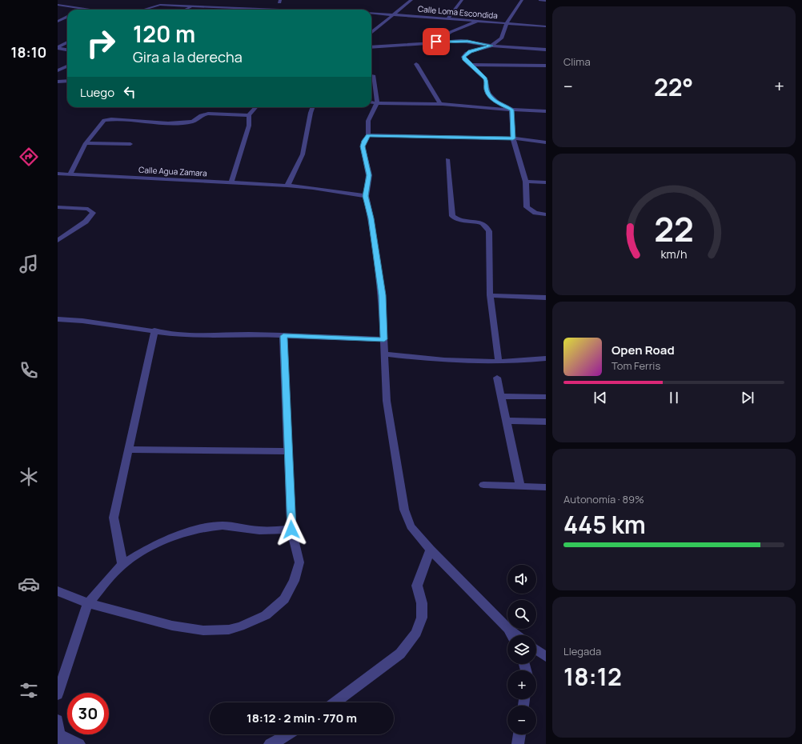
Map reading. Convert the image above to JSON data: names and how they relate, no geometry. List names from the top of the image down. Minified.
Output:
{"streets":{"street":["Calle Loma Escondida","Calle Agua Zamara"]},"page":{"tabs":"18:10","tile":["Clima",["Autonomía · 89%","445 km"],["Llegada","18:12"]],"turn":["120 m","Gira a la derecha"],"heat":["−","22°","+"],"then":"Luego","song":["Open Road","Tom Ferris"],"map_buttons":["+","−"],"limit":"30","trip":"18:12 · 2 min · 770 m","gauge":["22","km/h"]}}
